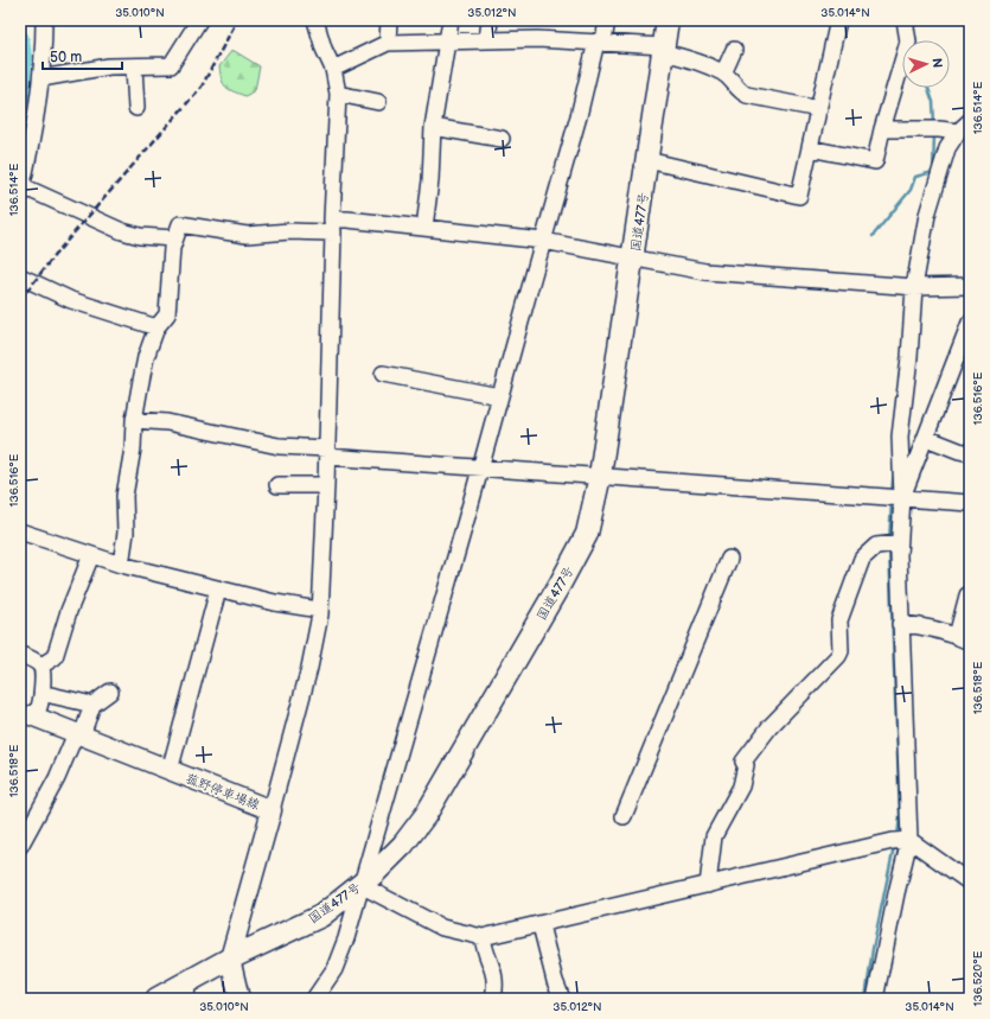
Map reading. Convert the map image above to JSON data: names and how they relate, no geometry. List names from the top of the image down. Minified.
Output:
{"streets":{"highway":["国道477号"],"main road":["菰野停車場線"]},"crossings":[["国道477号","菰野停車場線"]],"scale_bar":"50 m","north":"right","coordinates":["35.010°N","35.012°N","35.014°N","136.514°E","136.516°E","136.518°E","136.520°E"]}
